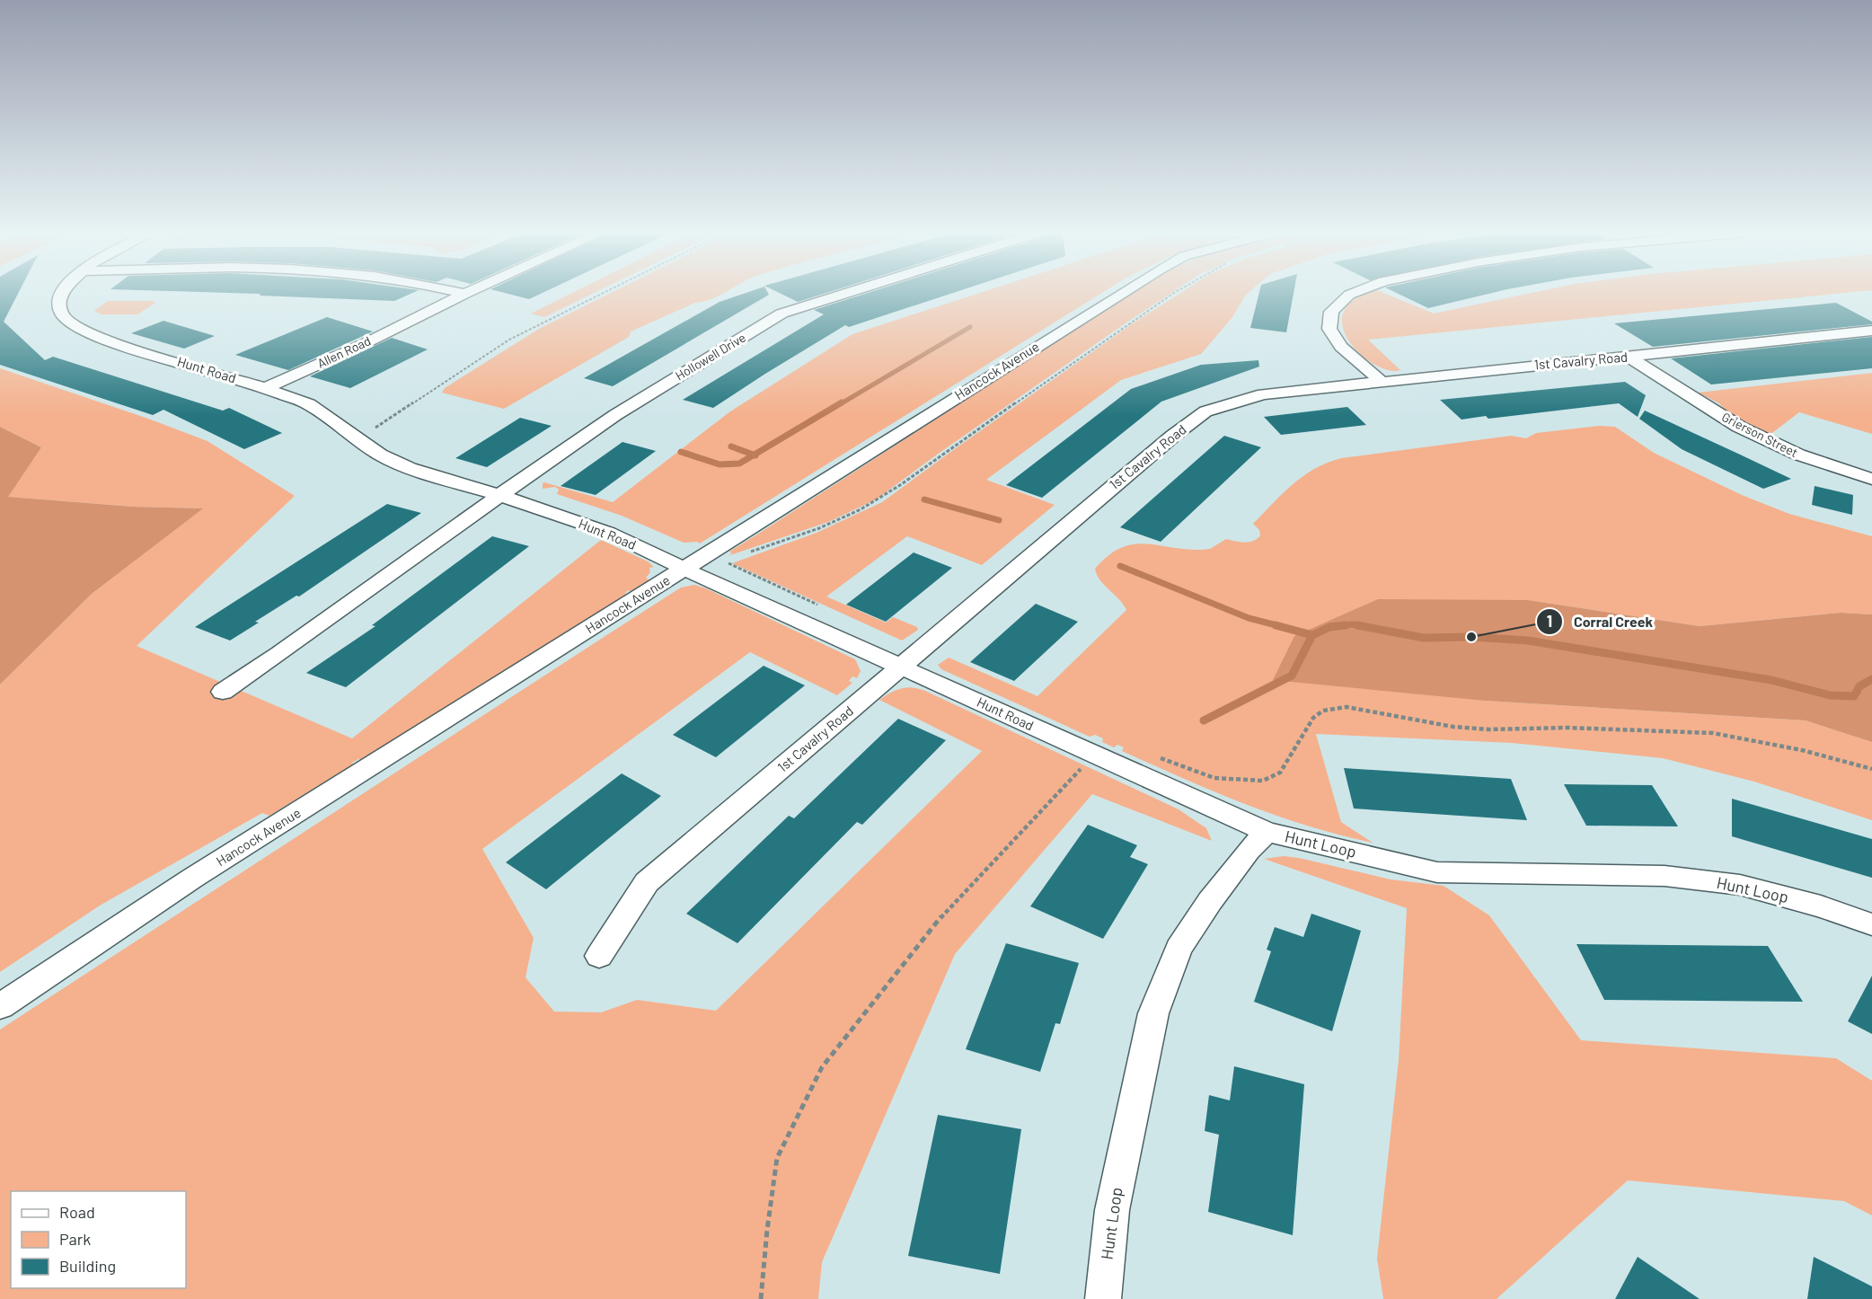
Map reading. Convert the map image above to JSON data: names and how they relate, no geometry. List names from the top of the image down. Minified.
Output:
{"streets":{"street":["Allen Road","Hollowell Drive","1st Cavalry Road","Hunt Road","Hancock Avenue","Grierson Street","Hunt Loop"]},"crossings":[["Allen Road","Hunt Road"],["Hollowell Drive","Hunt Road"],["1st Cavalry Road","Hunt Road"],["1st Cavalry Road","Grierson Street"],["Hunt Road","Hancock Avenue"],["Hunt Road","Hunt Loop"]],"places":["Corral Creek"],"legend":["Road","Park","Building"]}
